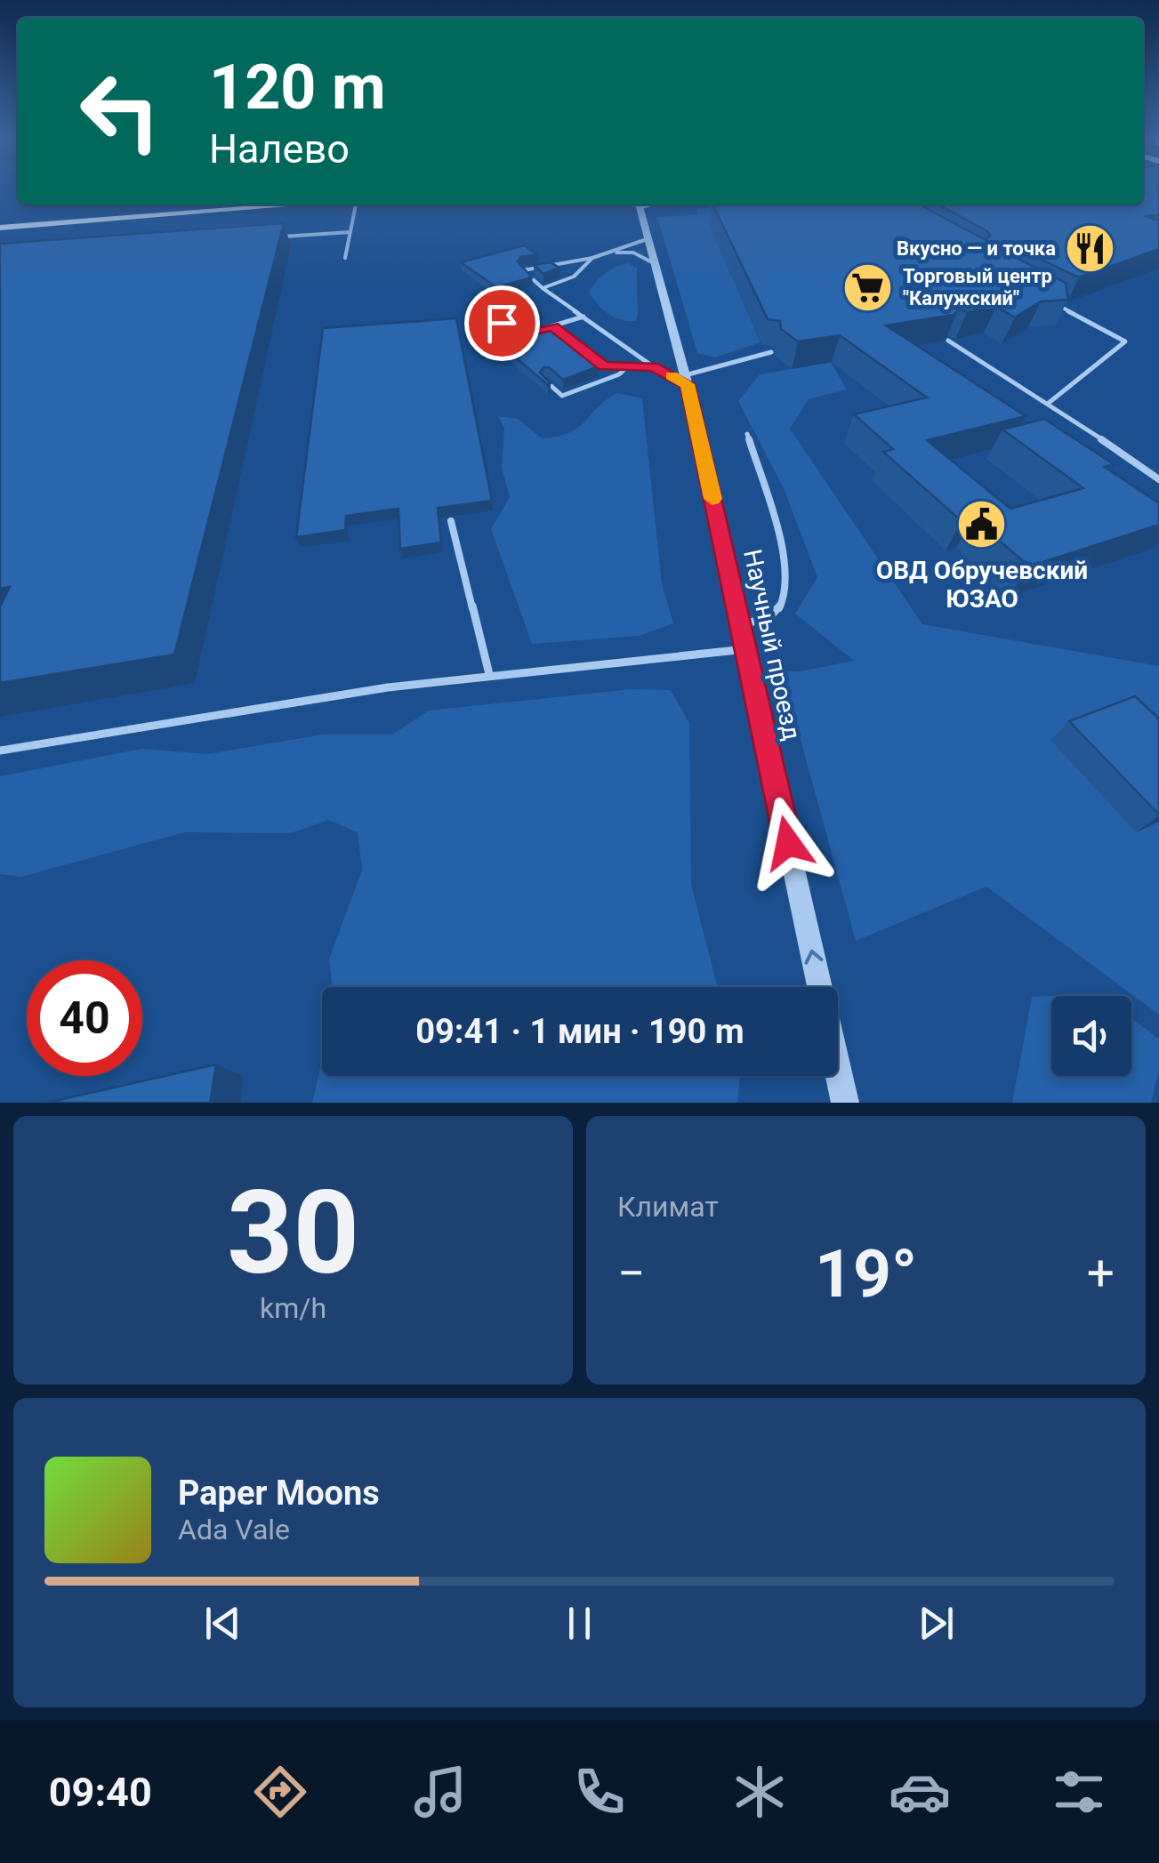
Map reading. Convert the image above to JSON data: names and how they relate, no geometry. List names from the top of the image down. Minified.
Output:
{"streets":{"street":["Научный проезд"]},"one_way":["Научный проезд"],"places":{"restaurant":["Вкусно — и точка"],"supermarket":["Торговый центр \"Калужский\""],"public building":["ОВД Обручевский ЮЗАО"]},"page":{"turn":["120 m","Налево"],"limit":"40","trip":"09:41 · 1 мин · 190 m","tile":[["30","km/h"],"Климат"],"heat":["−","19°","+"],"song":["Paper Moons","Ada Vale"],"tabs":"09:40"}}
